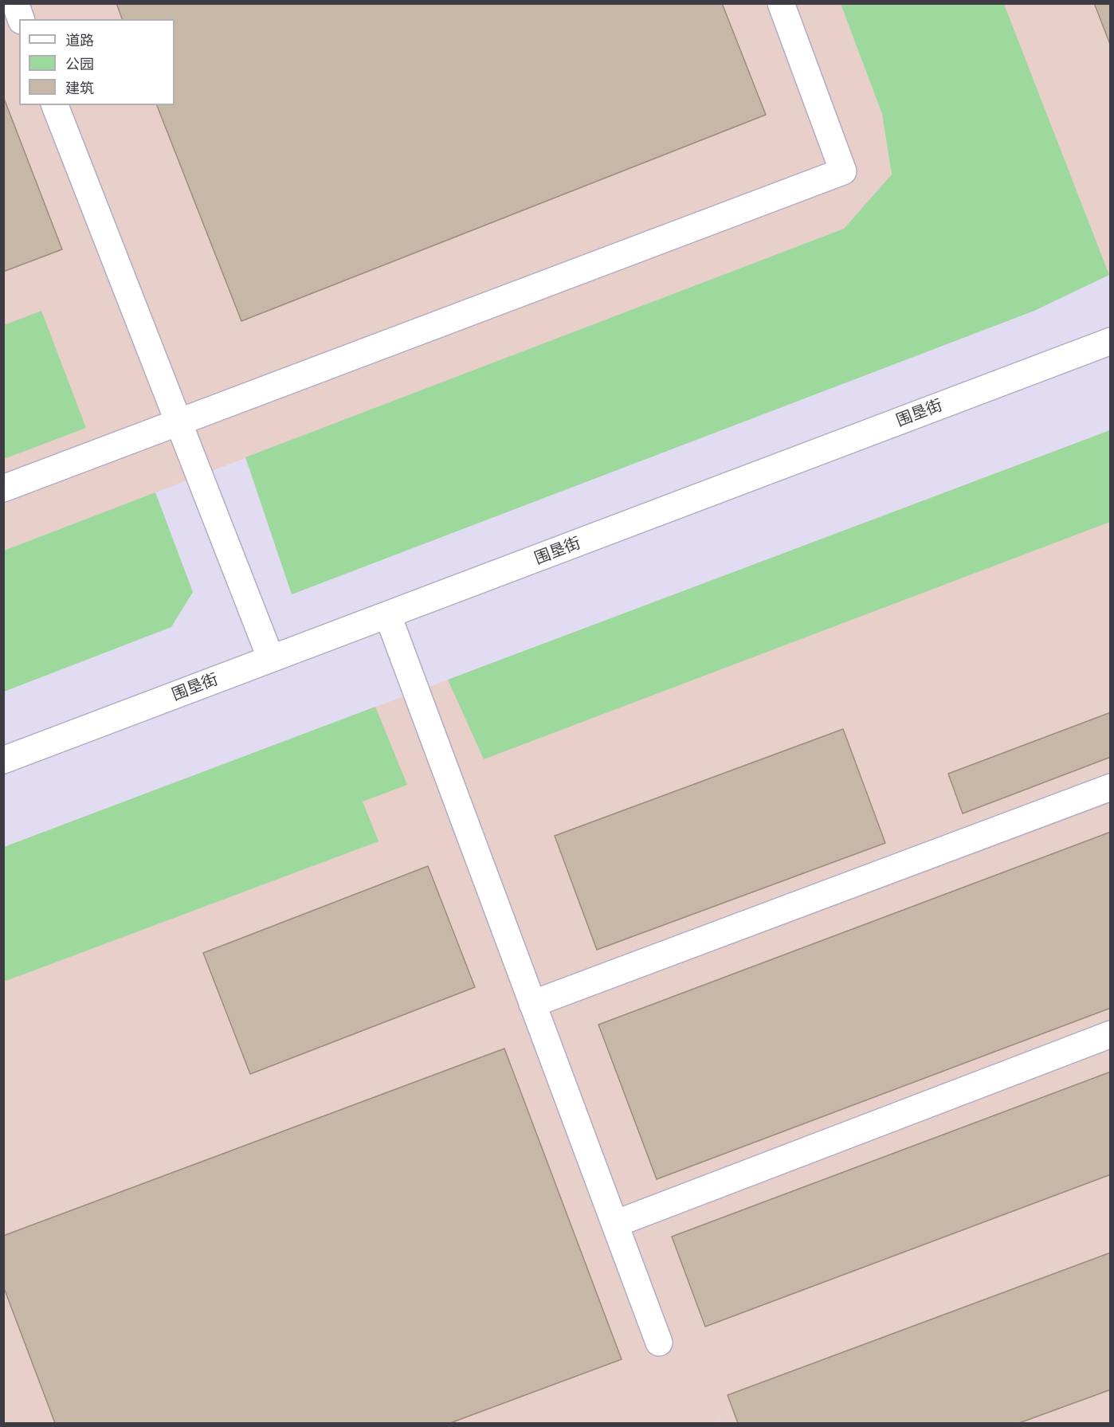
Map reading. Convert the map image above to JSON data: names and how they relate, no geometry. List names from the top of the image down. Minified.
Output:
{"streets":{"street":["围垦街"]},"legend":["道路","公园","建筑"]}
